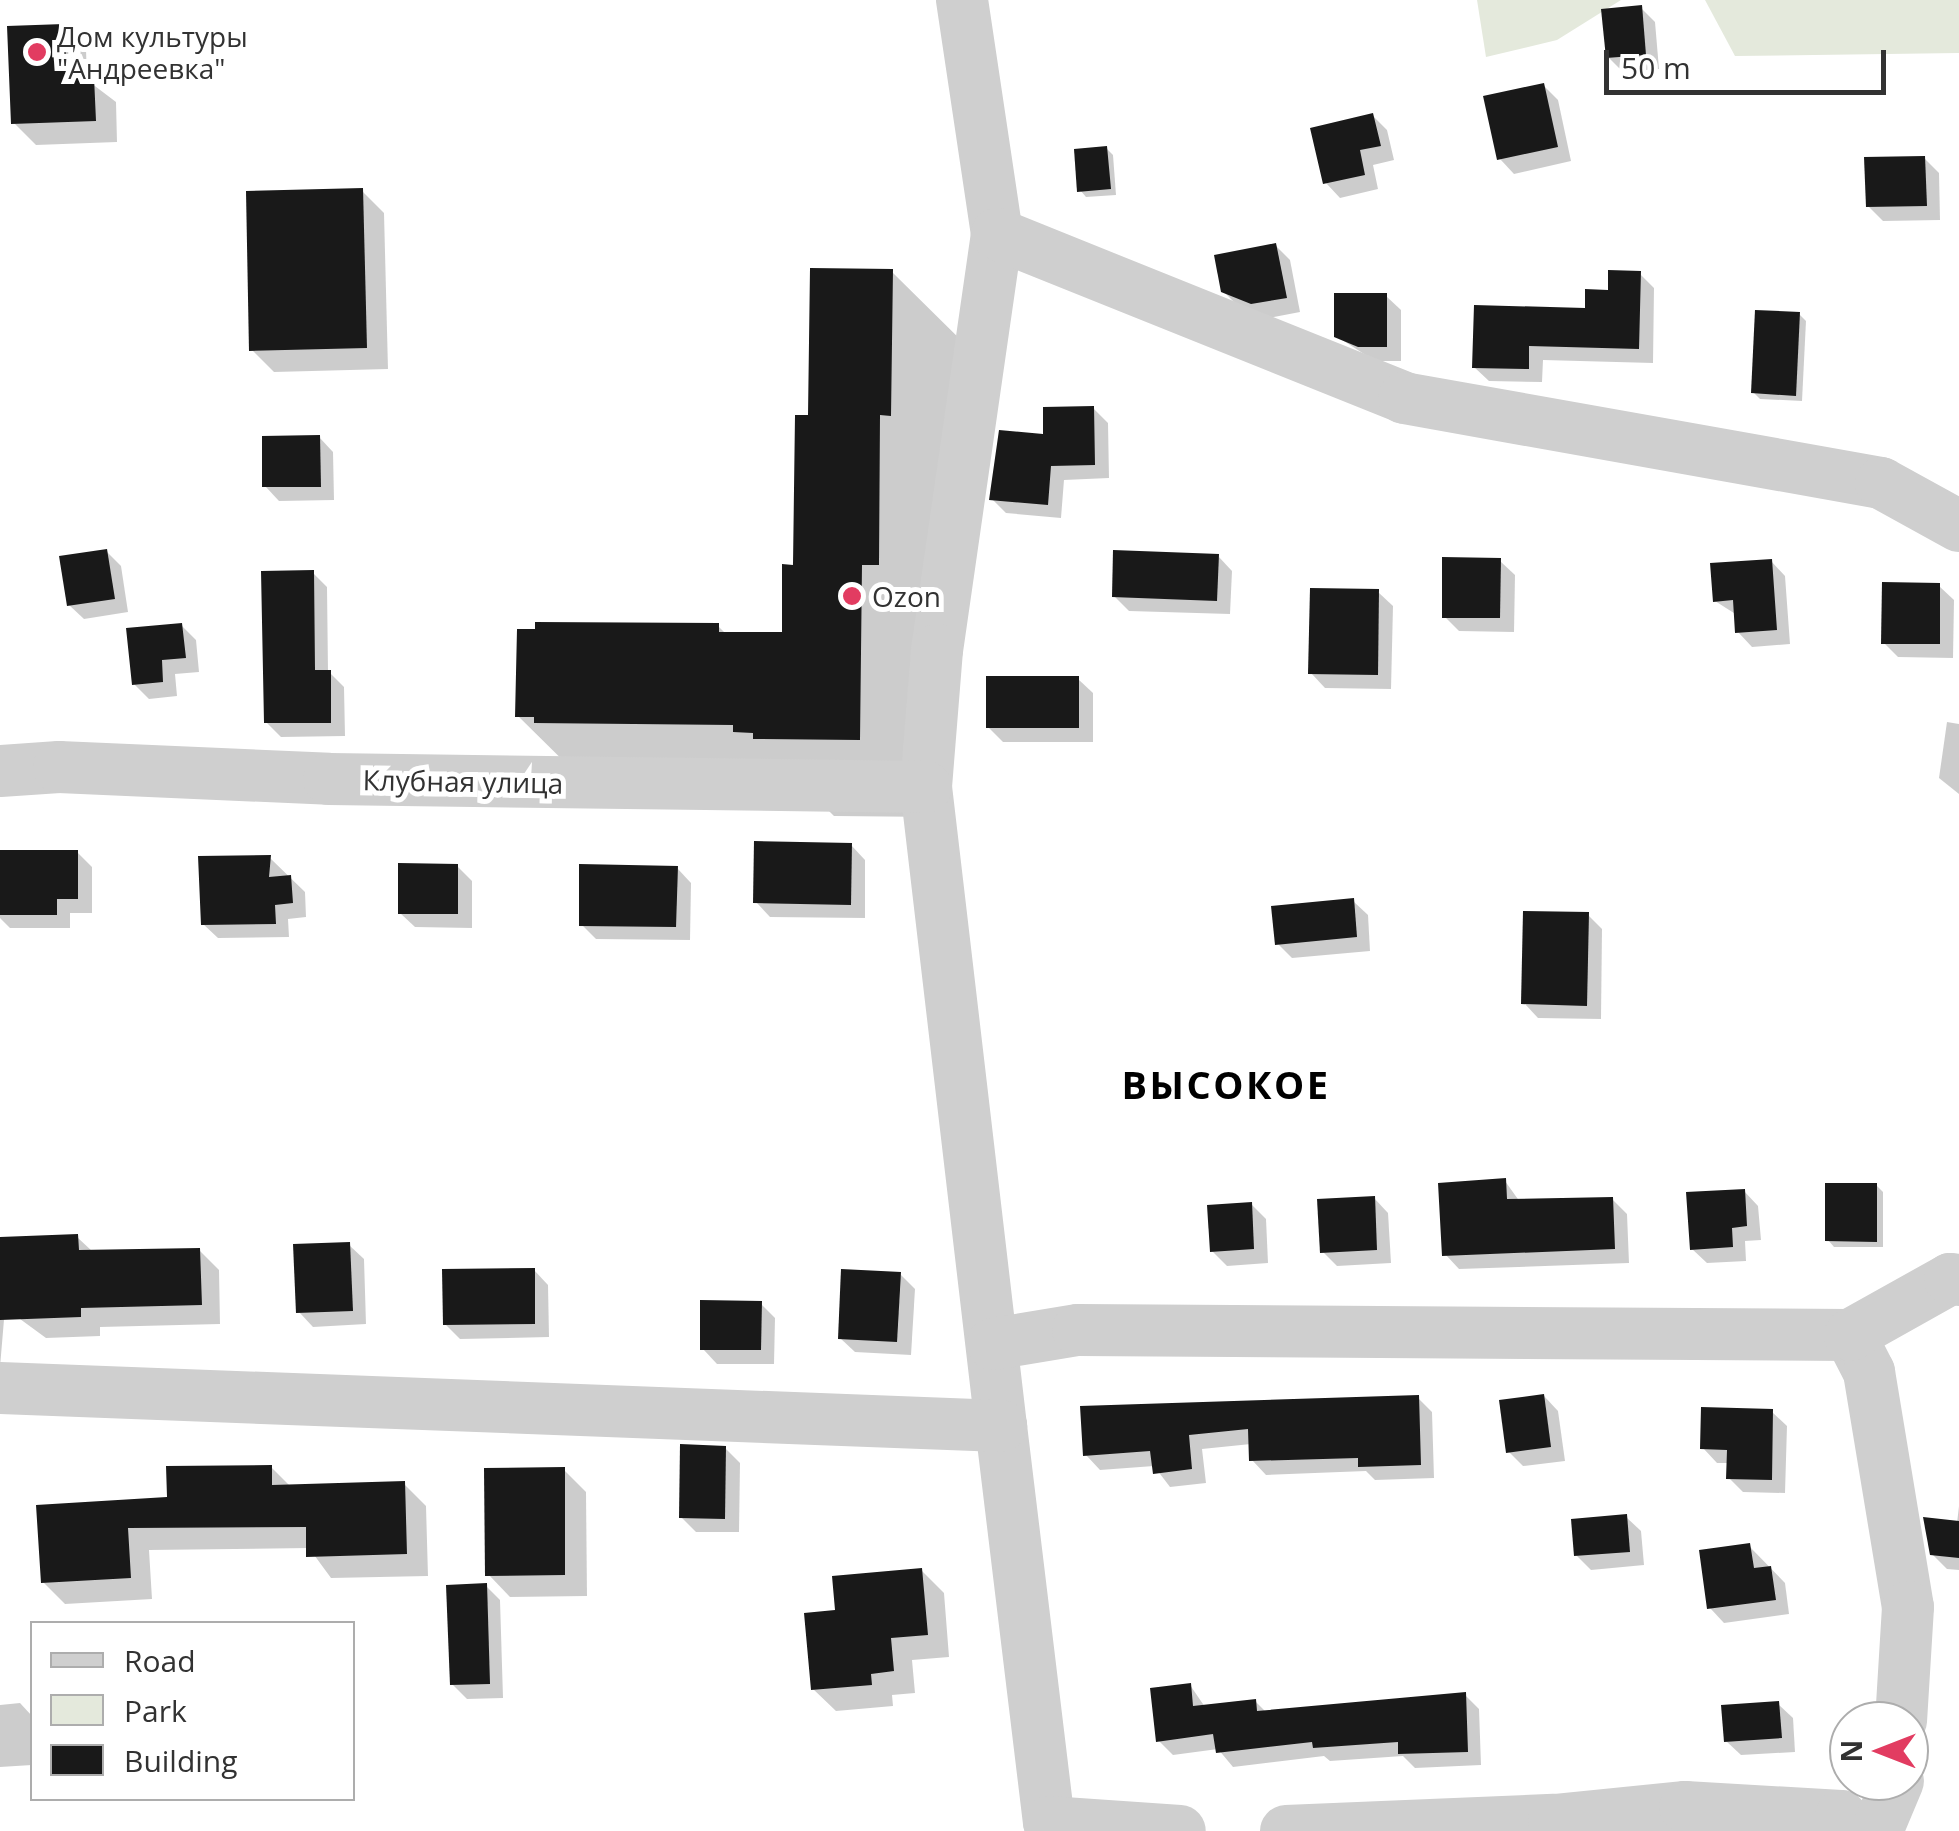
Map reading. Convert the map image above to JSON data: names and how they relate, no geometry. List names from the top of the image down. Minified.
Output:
{"streets":{"street":["Клубная улица"]},"districts":["ВЫСОКОЕ"],"places":["Дом культуры \"Андреевка\"","Ozon"],"legend":["Road","Park","Building"],"scale_bar":"50 m","north":"left"}
